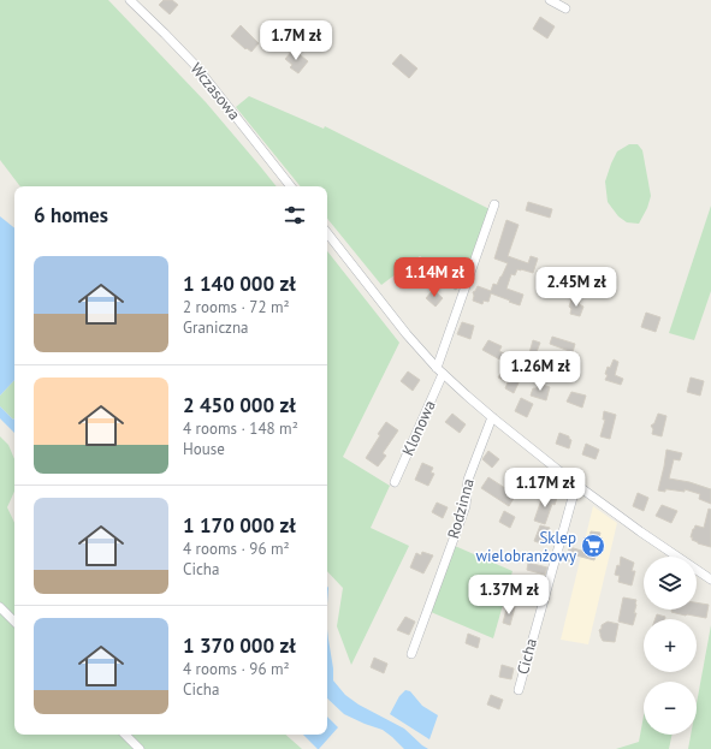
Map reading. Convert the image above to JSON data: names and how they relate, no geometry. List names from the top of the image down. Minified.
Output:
{"streets":{"street":["Wczasowa","Klonowa","Rodzinna","Cicha"]},"places":{"supermarket":["Sklep wielobranżowy"]},"page":{"price":["1.7M zł","1.14M zł","2.45M zł","1.26M zł","1.17M zł","1.37M zł"],"heading":"6 homes","list":[{"name":"1 140 000 zł","note":"2 rooms · 72 m² · Graniczna"},{"name":"2 450 000 zł","note":"4 rooms · 148 m² · House"},{"name":"1 170 000 zł","note":"4 rooms · 96 m² · Cicha"},{"name":"1 370 000 zł","note":"4 rooms · 96 m² · Cicha"}],"map_buttons":["+","−"]}}
